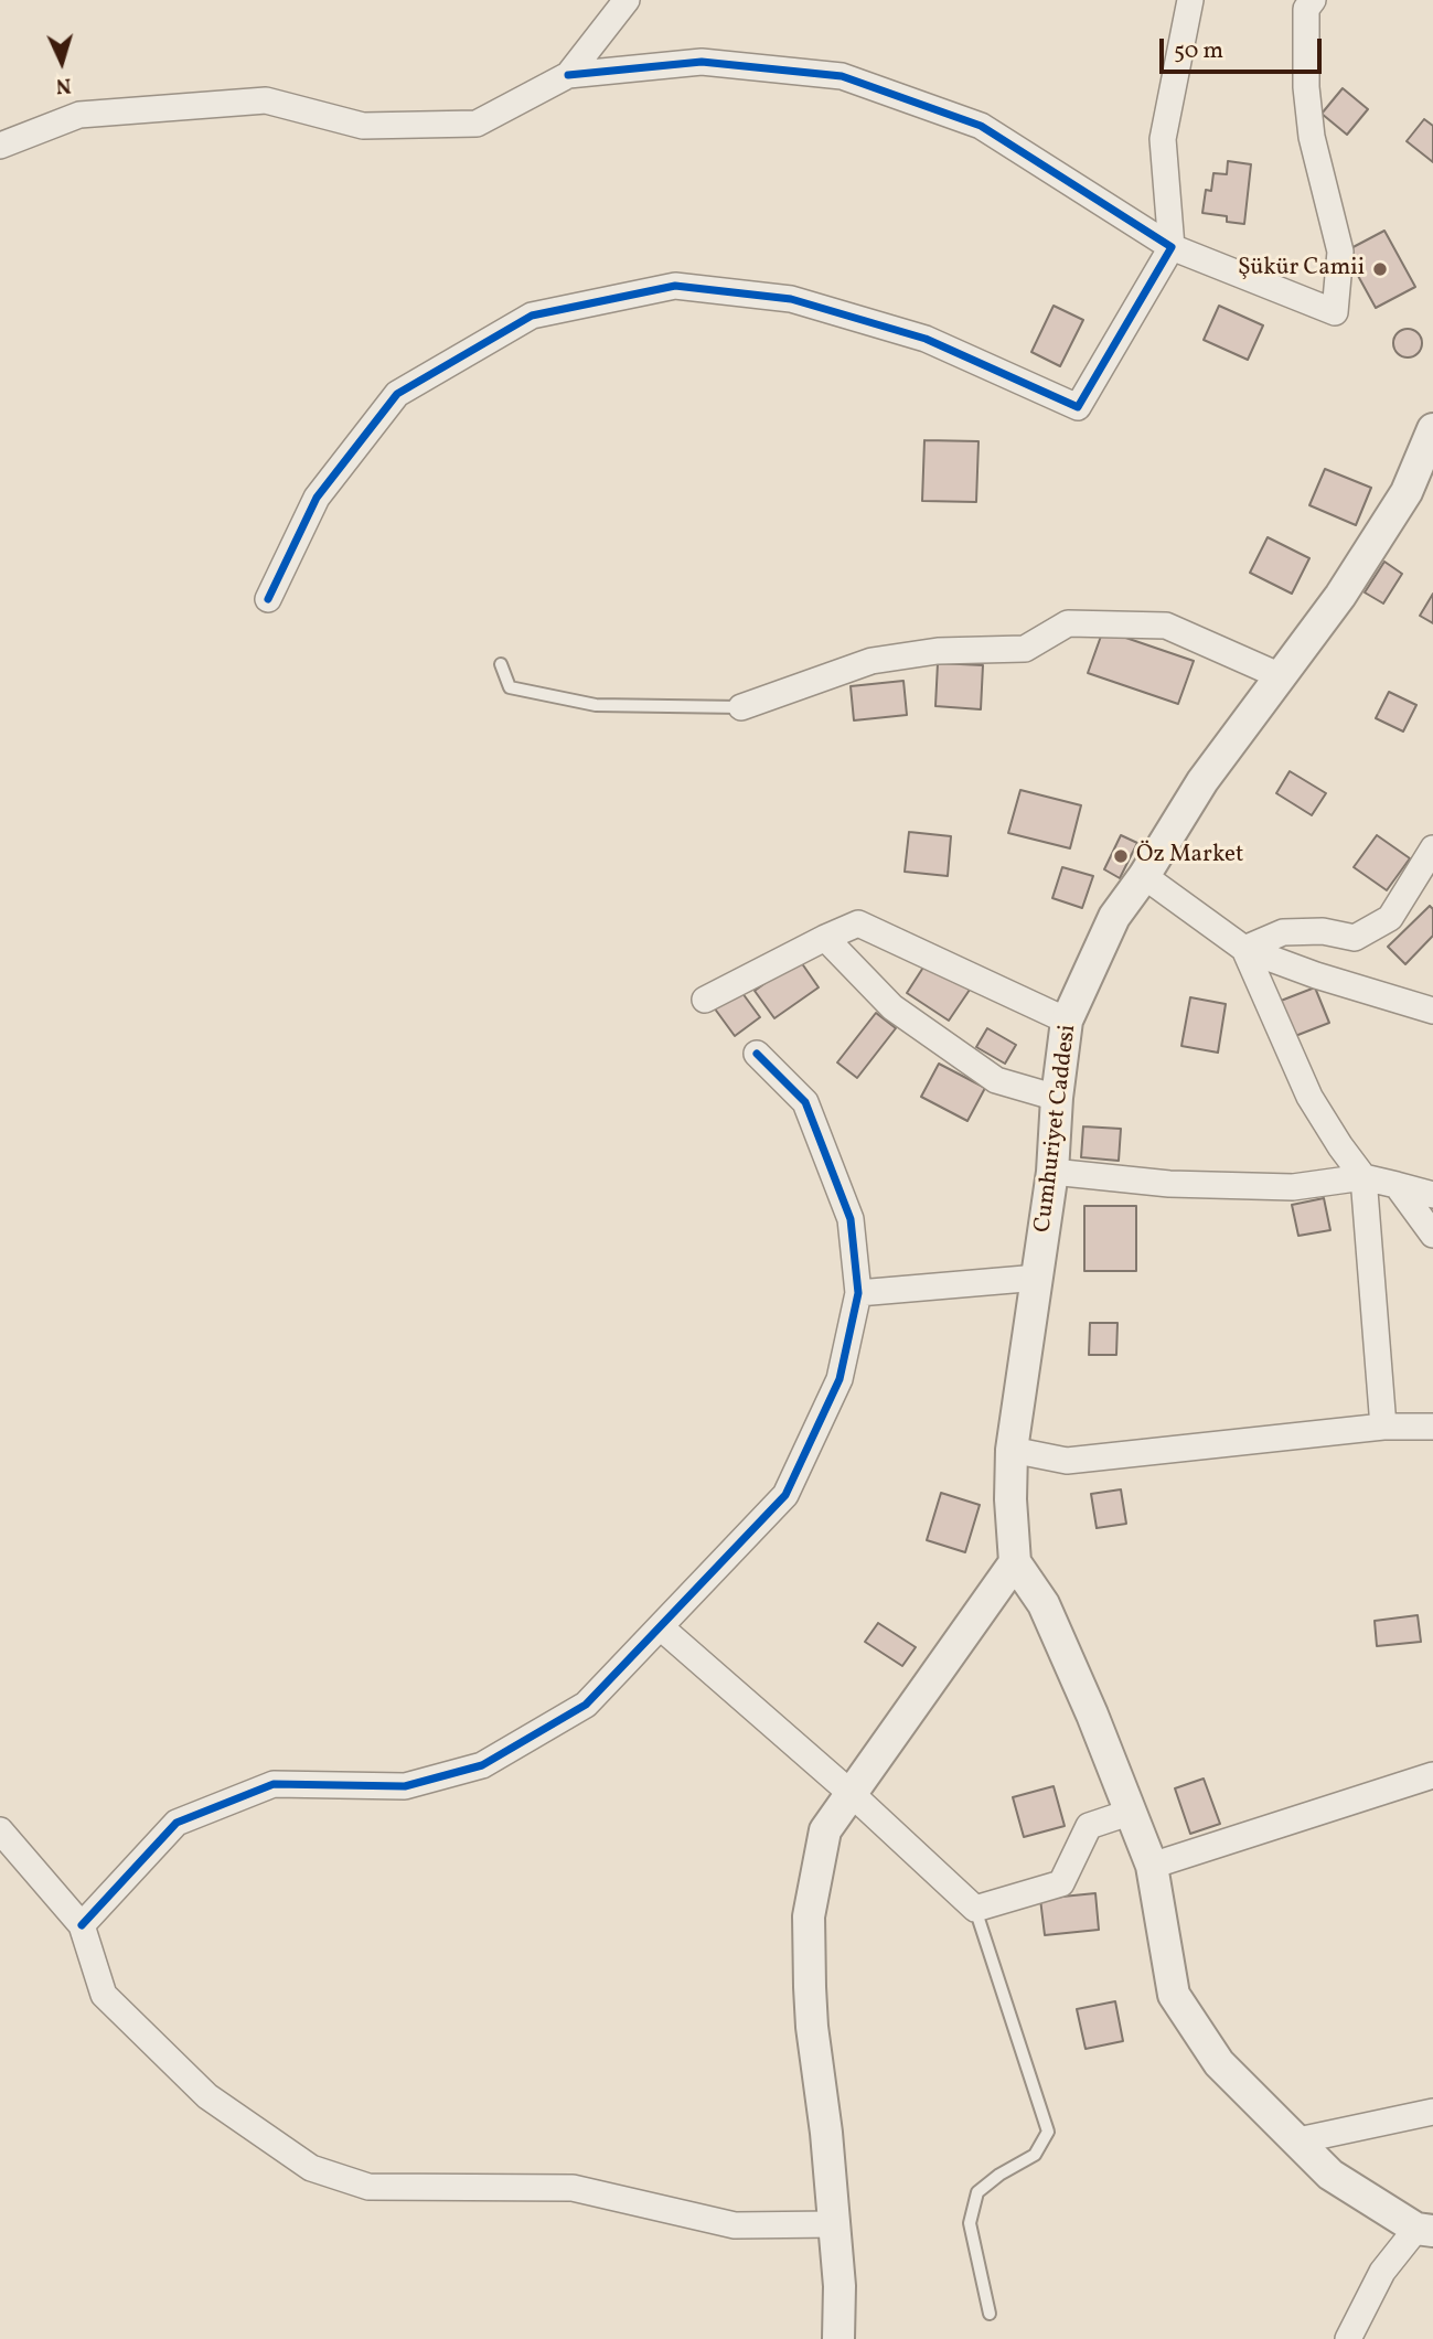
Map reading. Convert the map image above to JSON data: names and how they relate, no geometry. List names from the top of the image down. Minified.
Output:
{"streets":{"street":["Cumhuriyet Caddesi"]},"places":["Şükür Camii","Öz Market"],"scale_bar":"50 m","north":"bottom"}
